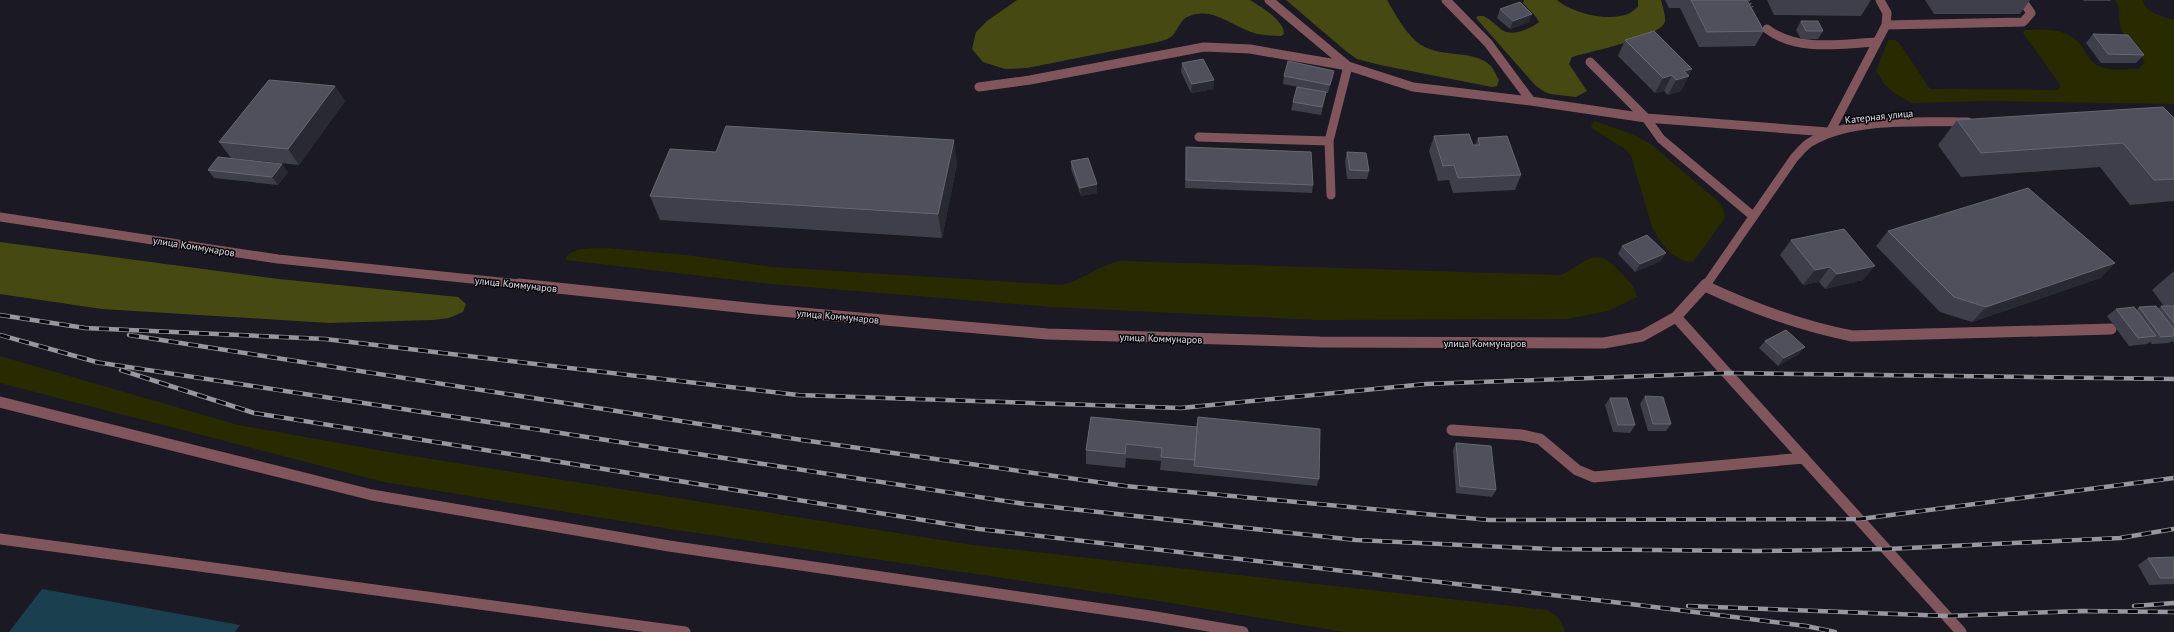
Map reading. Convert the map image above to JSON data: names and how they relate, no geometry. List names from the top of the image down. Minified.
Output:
{"streets":{"street":["Катерная улица","улица Коммунаров"]},"crossings":[["Катерная улица","улица Коммунаров"]]}
